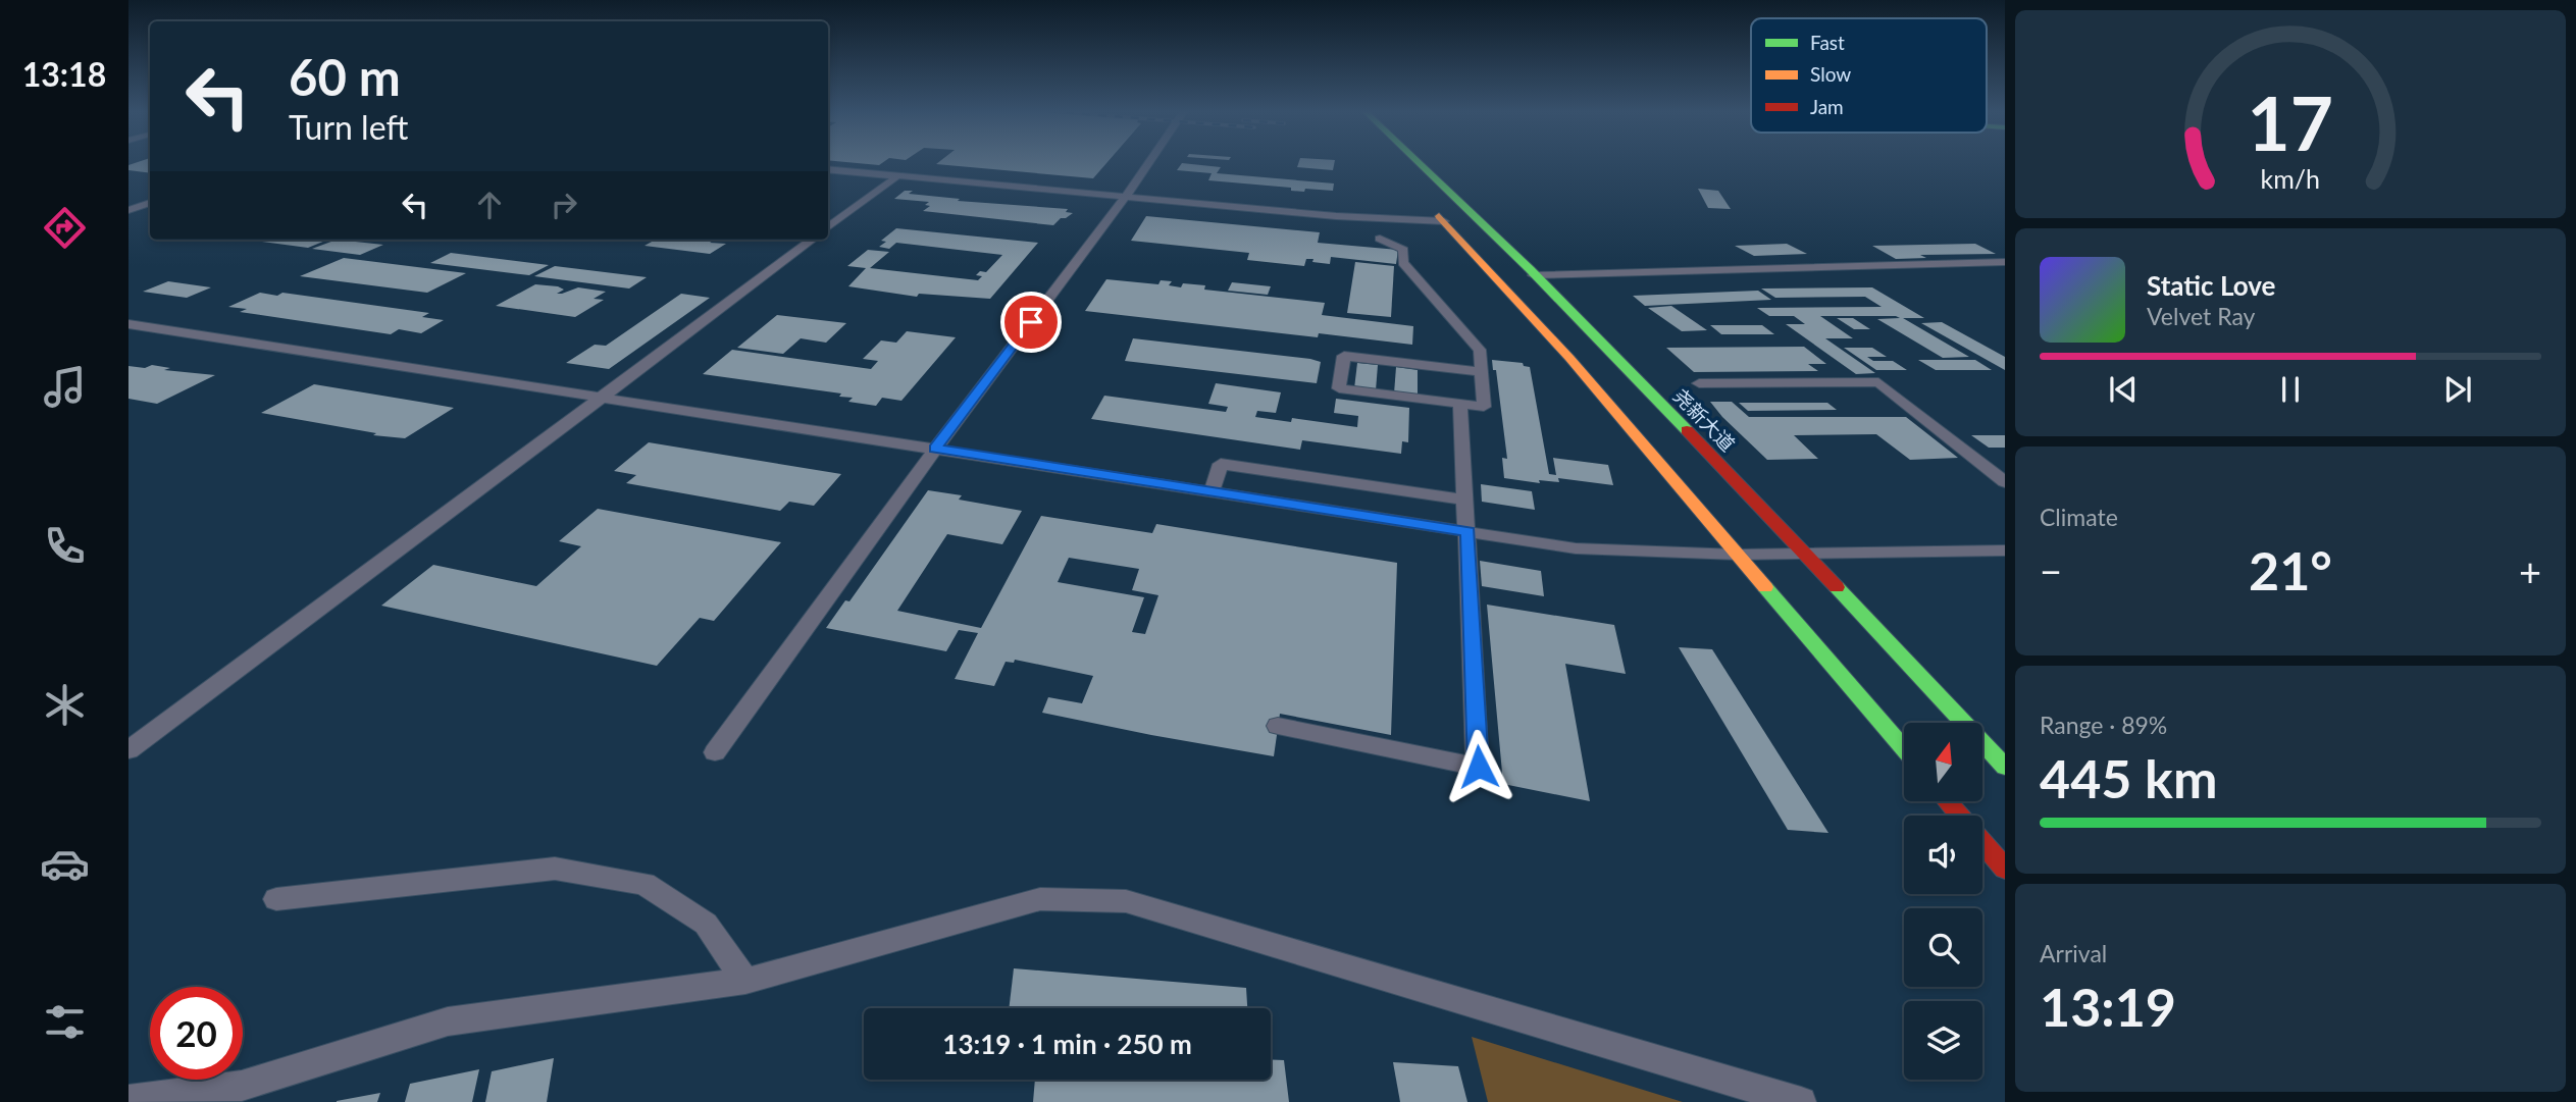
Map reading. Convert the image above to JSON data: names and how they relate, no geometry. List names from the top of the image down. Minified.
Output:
{"streets":{"main road":["尧新大道"]},"legend":["Fast","Slow","Jam"],"north":"top","page":{"tabs":"13:18","turn":["60 m","Turn left"],"song":["Static Love","Velvet Ray"],"tile":["Climate",["Range · 89%","445 km"],["Arrival","13:19"]],"heat":["−","21°","+"],"limit":"20","trip":"13:19 · 1 min · 250 m","gauge":["17","km/h"]}}
